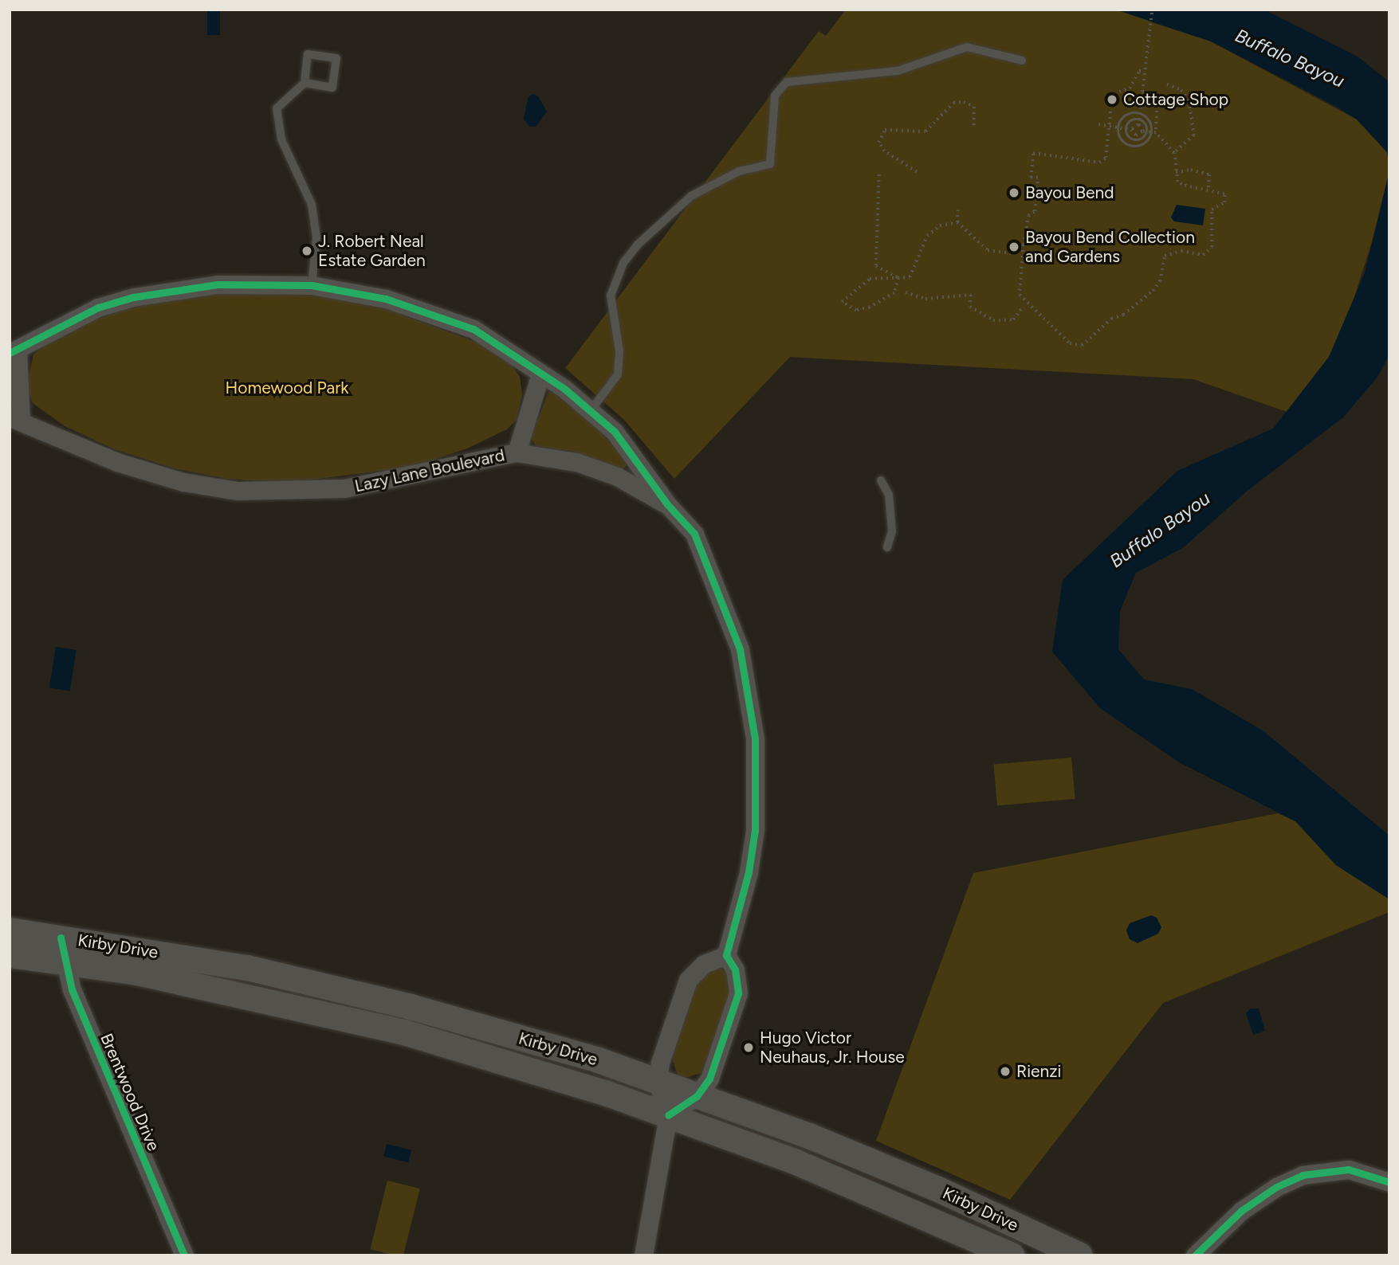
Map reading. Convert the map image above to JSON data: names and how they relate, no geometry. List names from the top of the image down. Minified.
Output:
{"streets":{"main road":["Kirby Drive"],"street":["Lazy Lane Boulevard","Brentwood Drive"]},"crossings":[["Kirby Drive","Brentwood Drive"]],"water":["Buffalo Bayou"],"parks":["Homewood Park"],"places":["Cottage Shop","Bayou Bend","Bayou Bend Collection and Gardens","J. Robert Neal Estate Garden","Hugo Victor Neuhaus, Jr. House","Rienzi"]}
